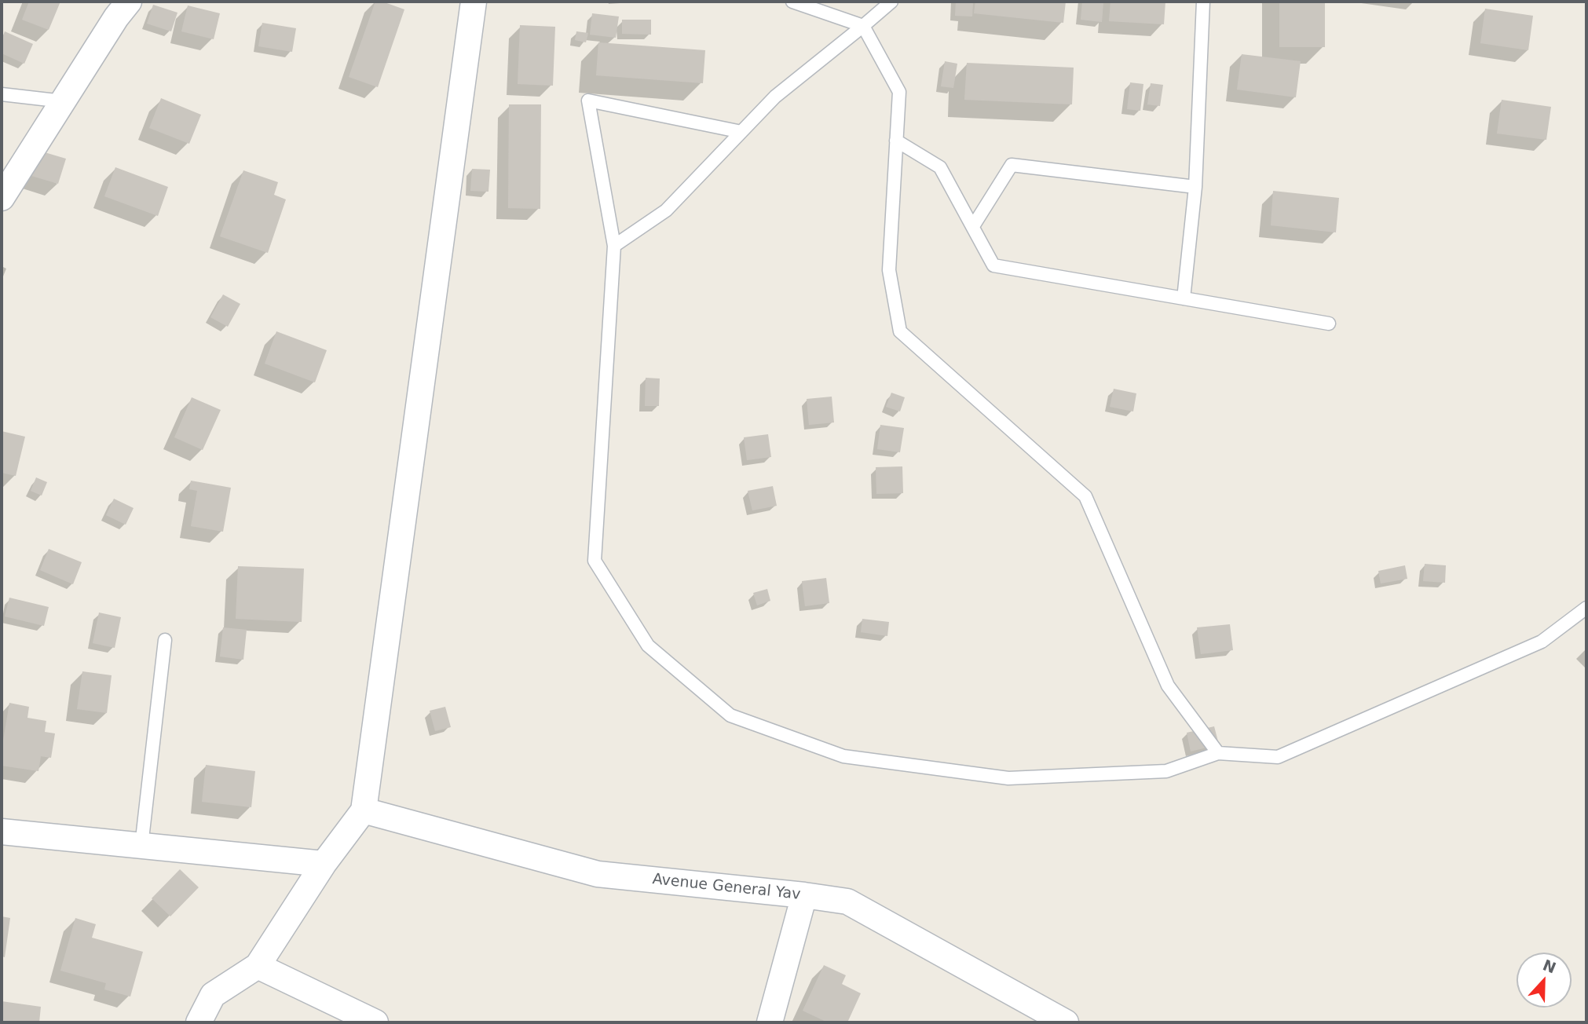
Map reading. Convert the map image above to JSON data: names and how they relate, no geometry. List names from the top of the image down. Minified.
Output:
{"streets":{"street":["Avenue General Yav"]},"north":"top"}
